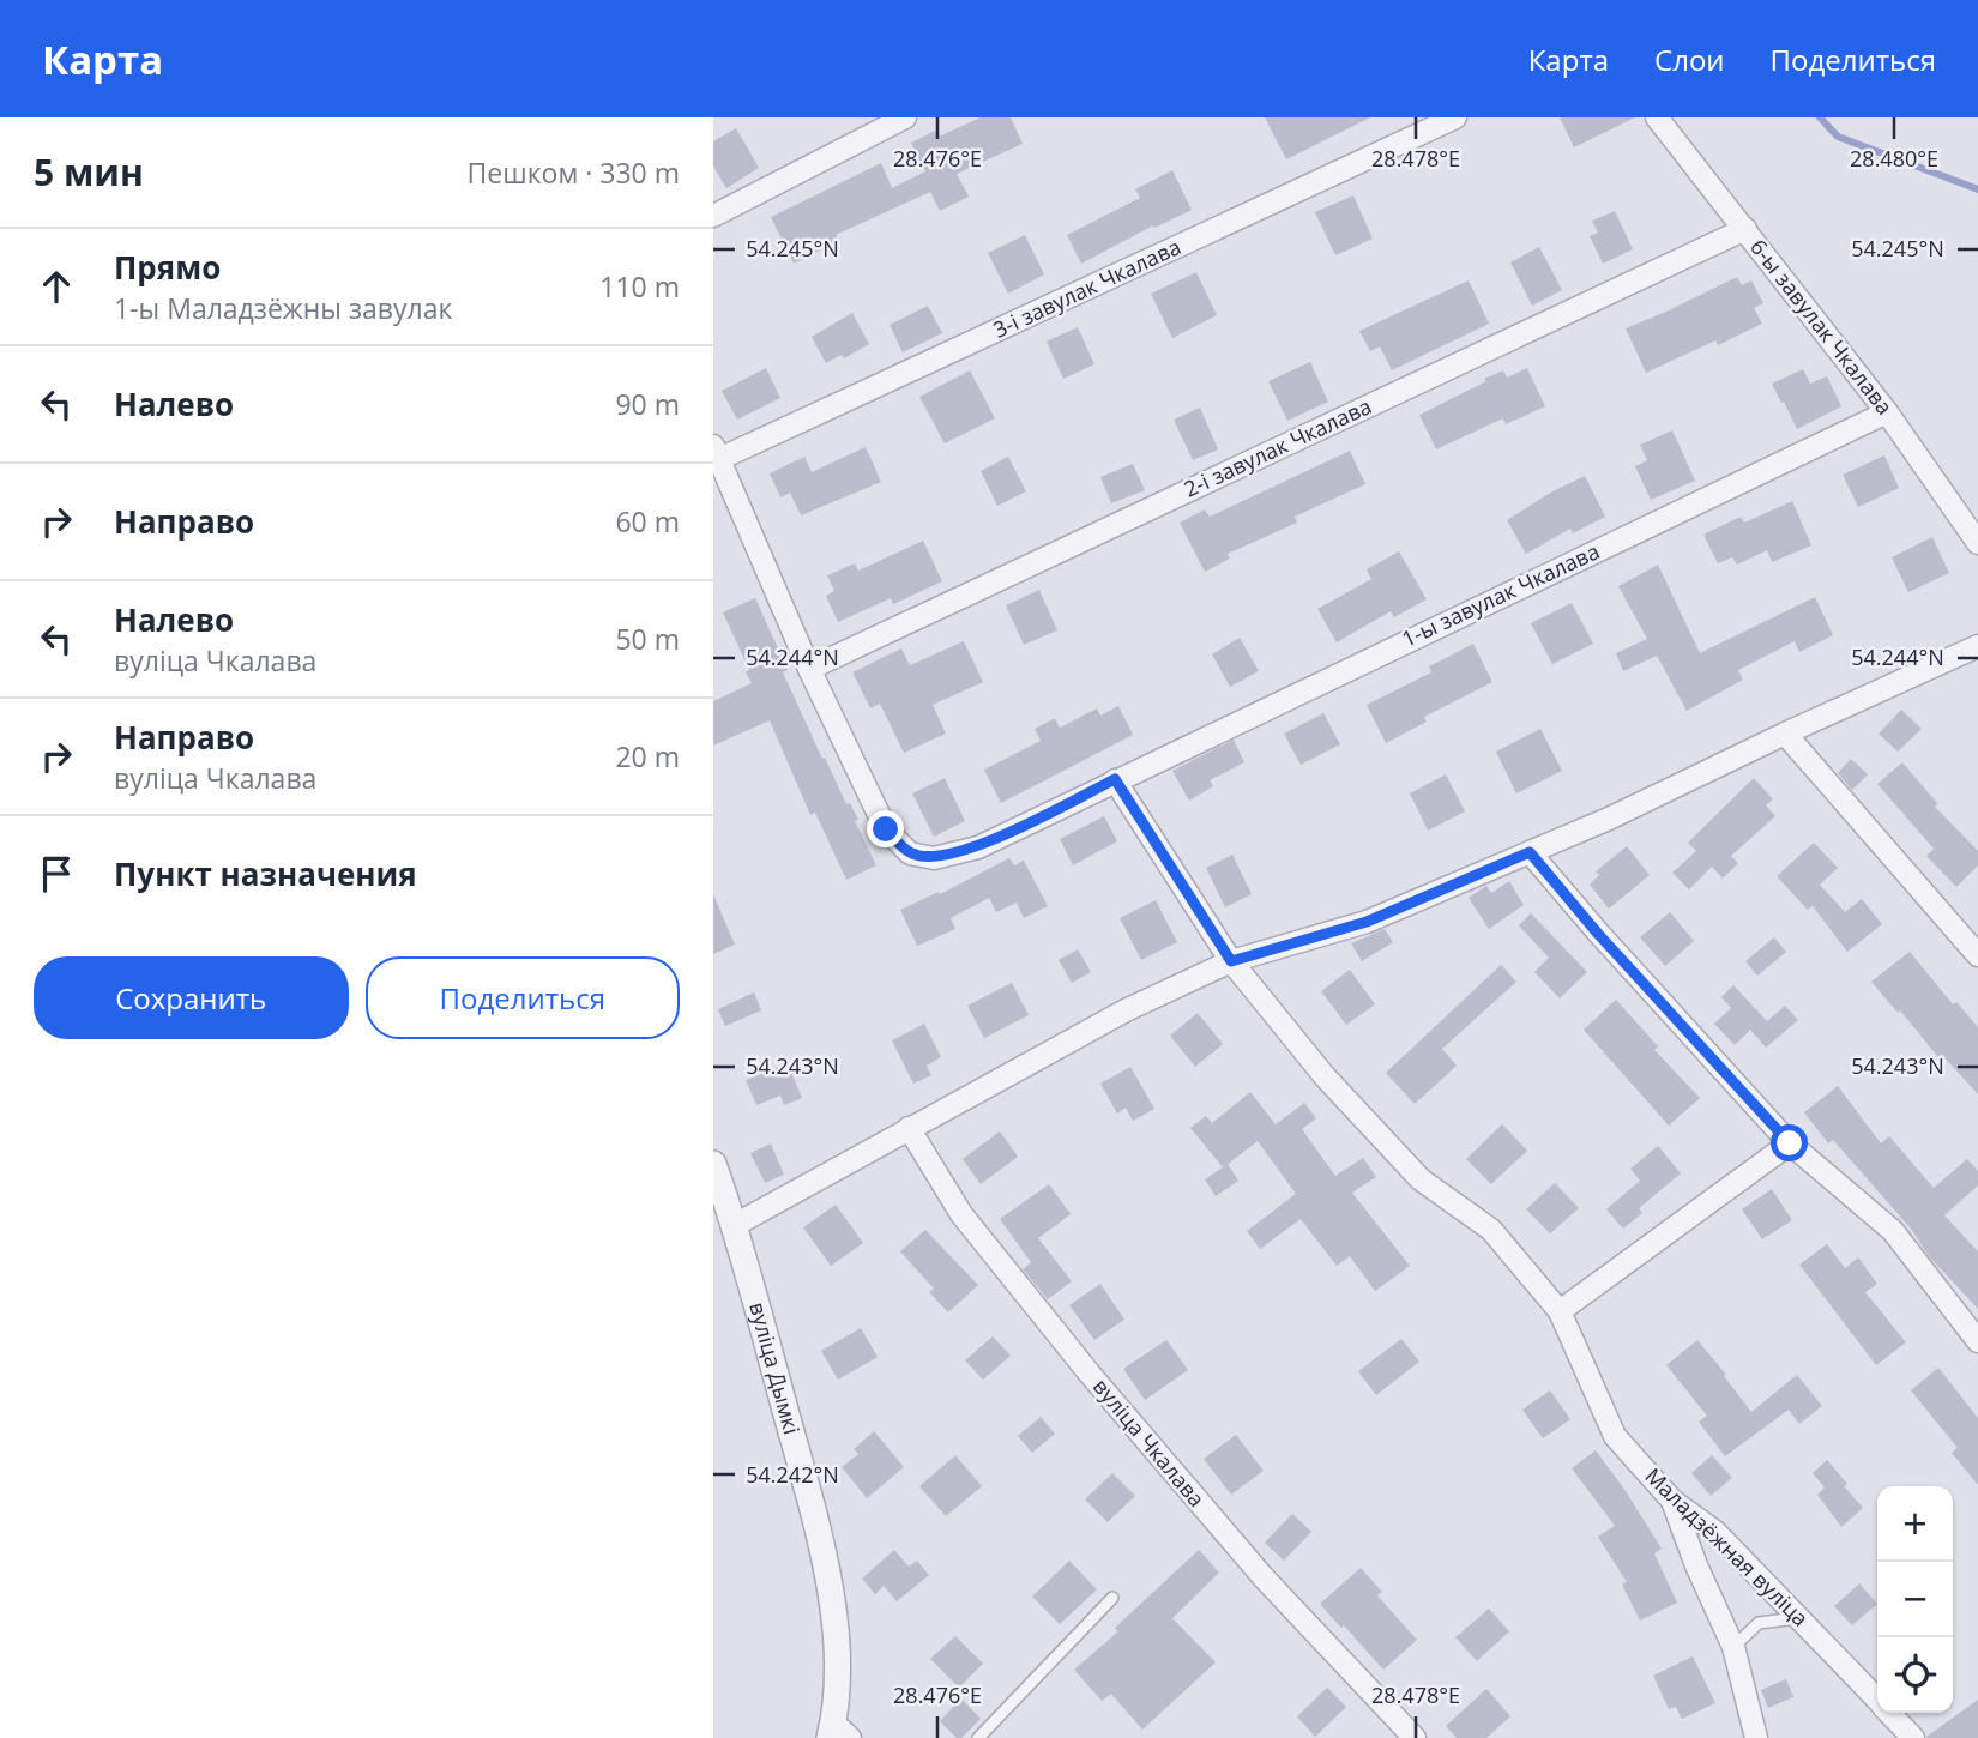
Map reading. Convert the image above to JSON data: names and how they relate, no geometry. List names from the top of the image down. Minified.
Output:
{"streets":{"street":["3-і завулак Чкалава","6-ы завулак Чкалава","2-і завулак Чкалава","1-ы завулак Чкалава","вуліца Дымкі","вуліца Чкалава","Маладзёжная вуліца"]},"crossings":[["6-ы завулак Чкалава","2-і завулак Чкалава"],["6-ы завулак Чкалава","1-ы завулак Чкалава"],["1-ы завулак Чкалава","Маладзёжная вуліца"]],"page":{"header":"Карта","nav":["Карта","Слои","Поделиться"],"heading":["5 мин","Пешком · 330 m"],"list":[["Прямо","1-ы Маладзёжны завулак","110 m"],["Налево","90 m"],["Направо","60 m"],["Налево","вуліца Чкалава","50 m"],["Направо","вуліца Чкалава","20 m"],"Пункт назначения"],"buttons":["Сохранить","Поделиться"],"map_buttons":["+","−"]},"coordinates":["28.476°E","28.478°E","28.480°E","54.245°N","54.244°N","54.243°N","54.242°N"]}
